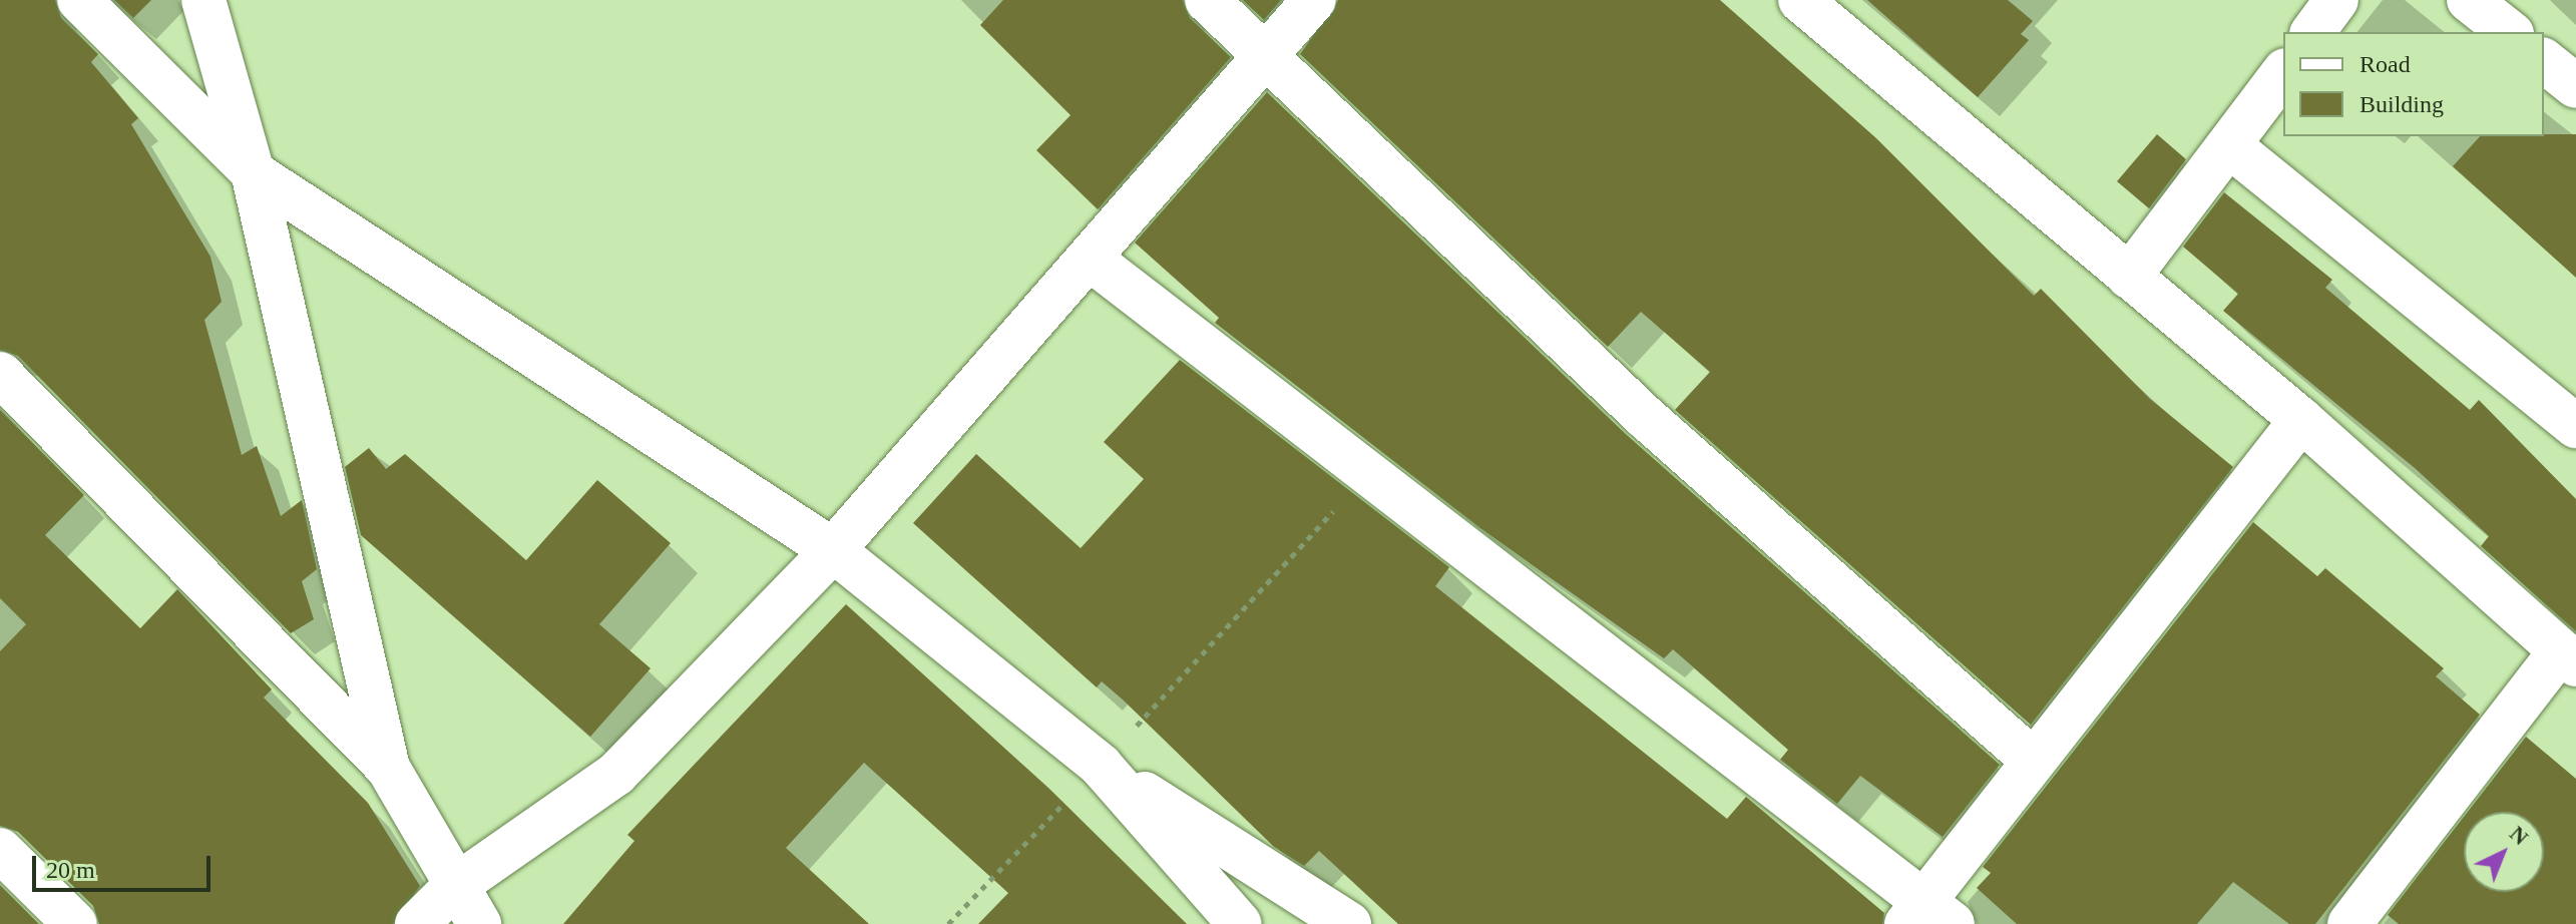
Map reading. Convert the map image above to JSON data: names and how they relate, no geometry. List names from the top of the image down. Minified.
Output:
{"legend":["Road","Building"],"scale_bar":"20 m","north":"top right"}
